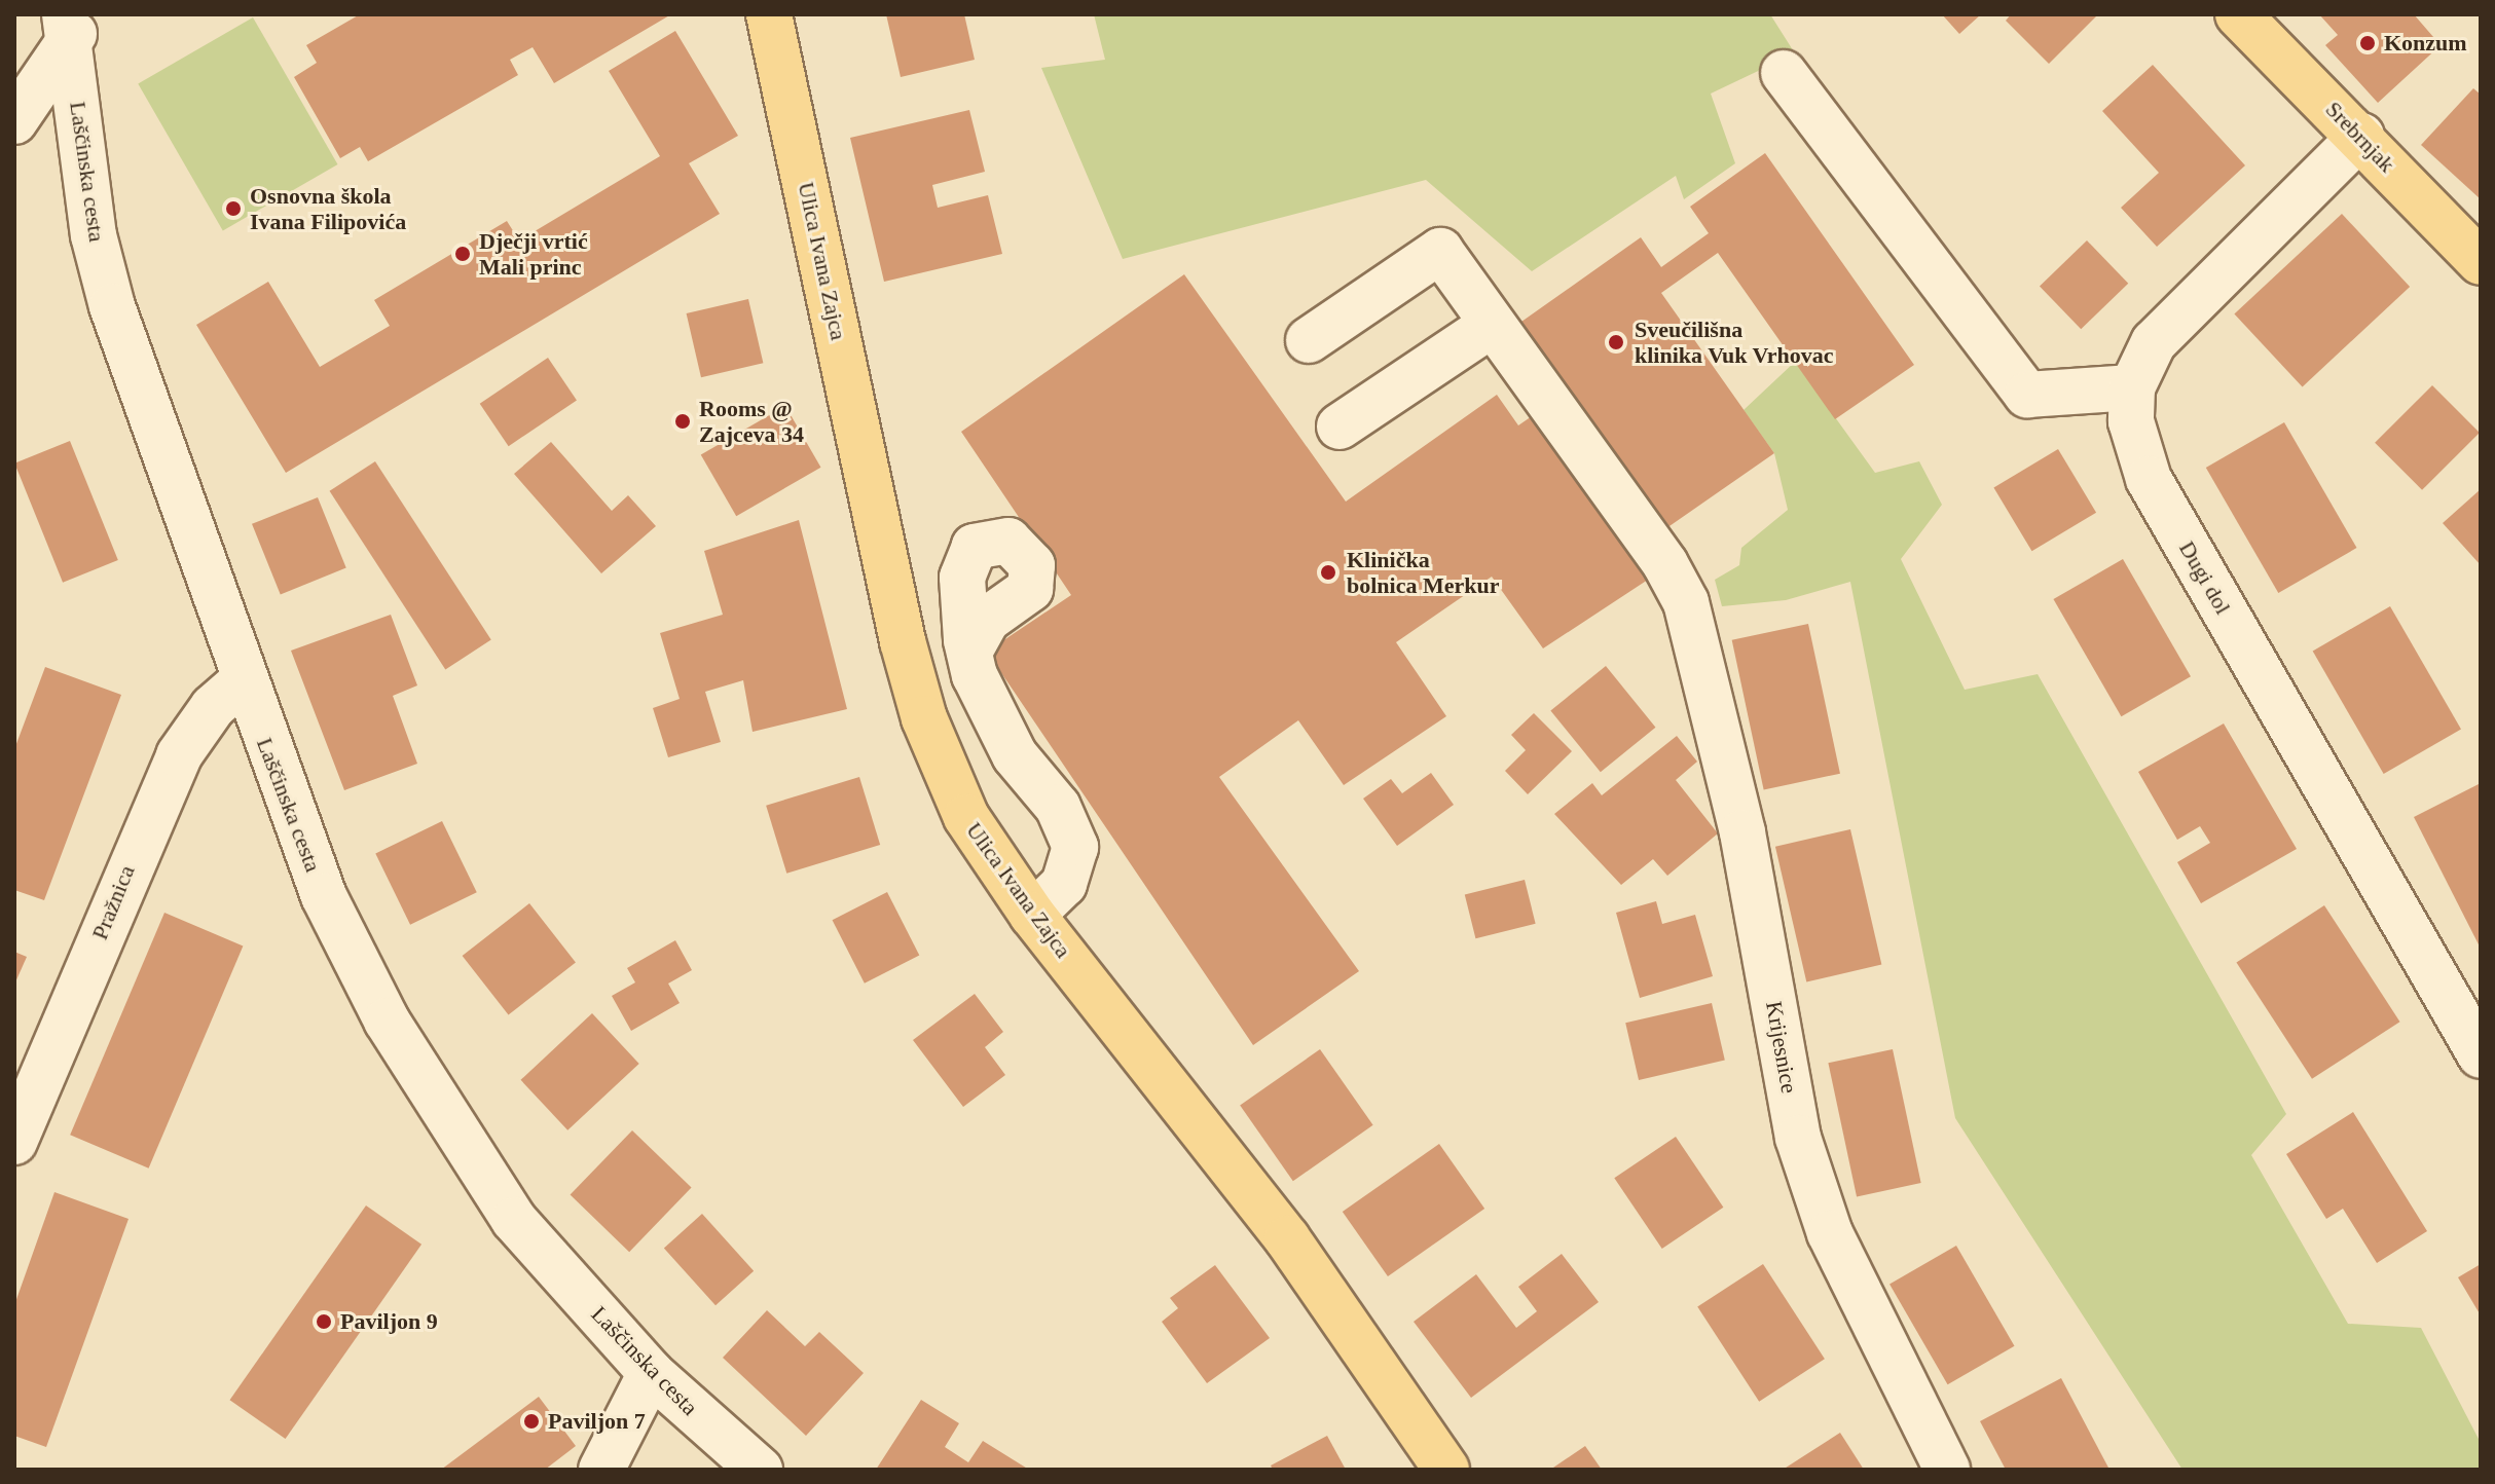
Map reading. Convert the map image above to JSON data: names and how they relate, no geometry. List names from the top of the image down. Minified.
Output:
{"streets":{"main road":["Srebrnjak","Ulica Ivana Zajca"],"street":["Laščinska cesta","Dugi dol","Pražnica","Krijesnice"]},"crossings":[["Srebrnjak","Dugi dol"],["Laščinska cesta","Pražnica"]],"places":["Konzum","Osnovna škola Ivana Filipovića","Dječji vrtić Mali princ","Sveučilišna klinika Vuk Vrhovac","Rooms @ Zajceva 34","Klinička bolnica Merkur","Paviljon 9","Paviljon 7"]}
